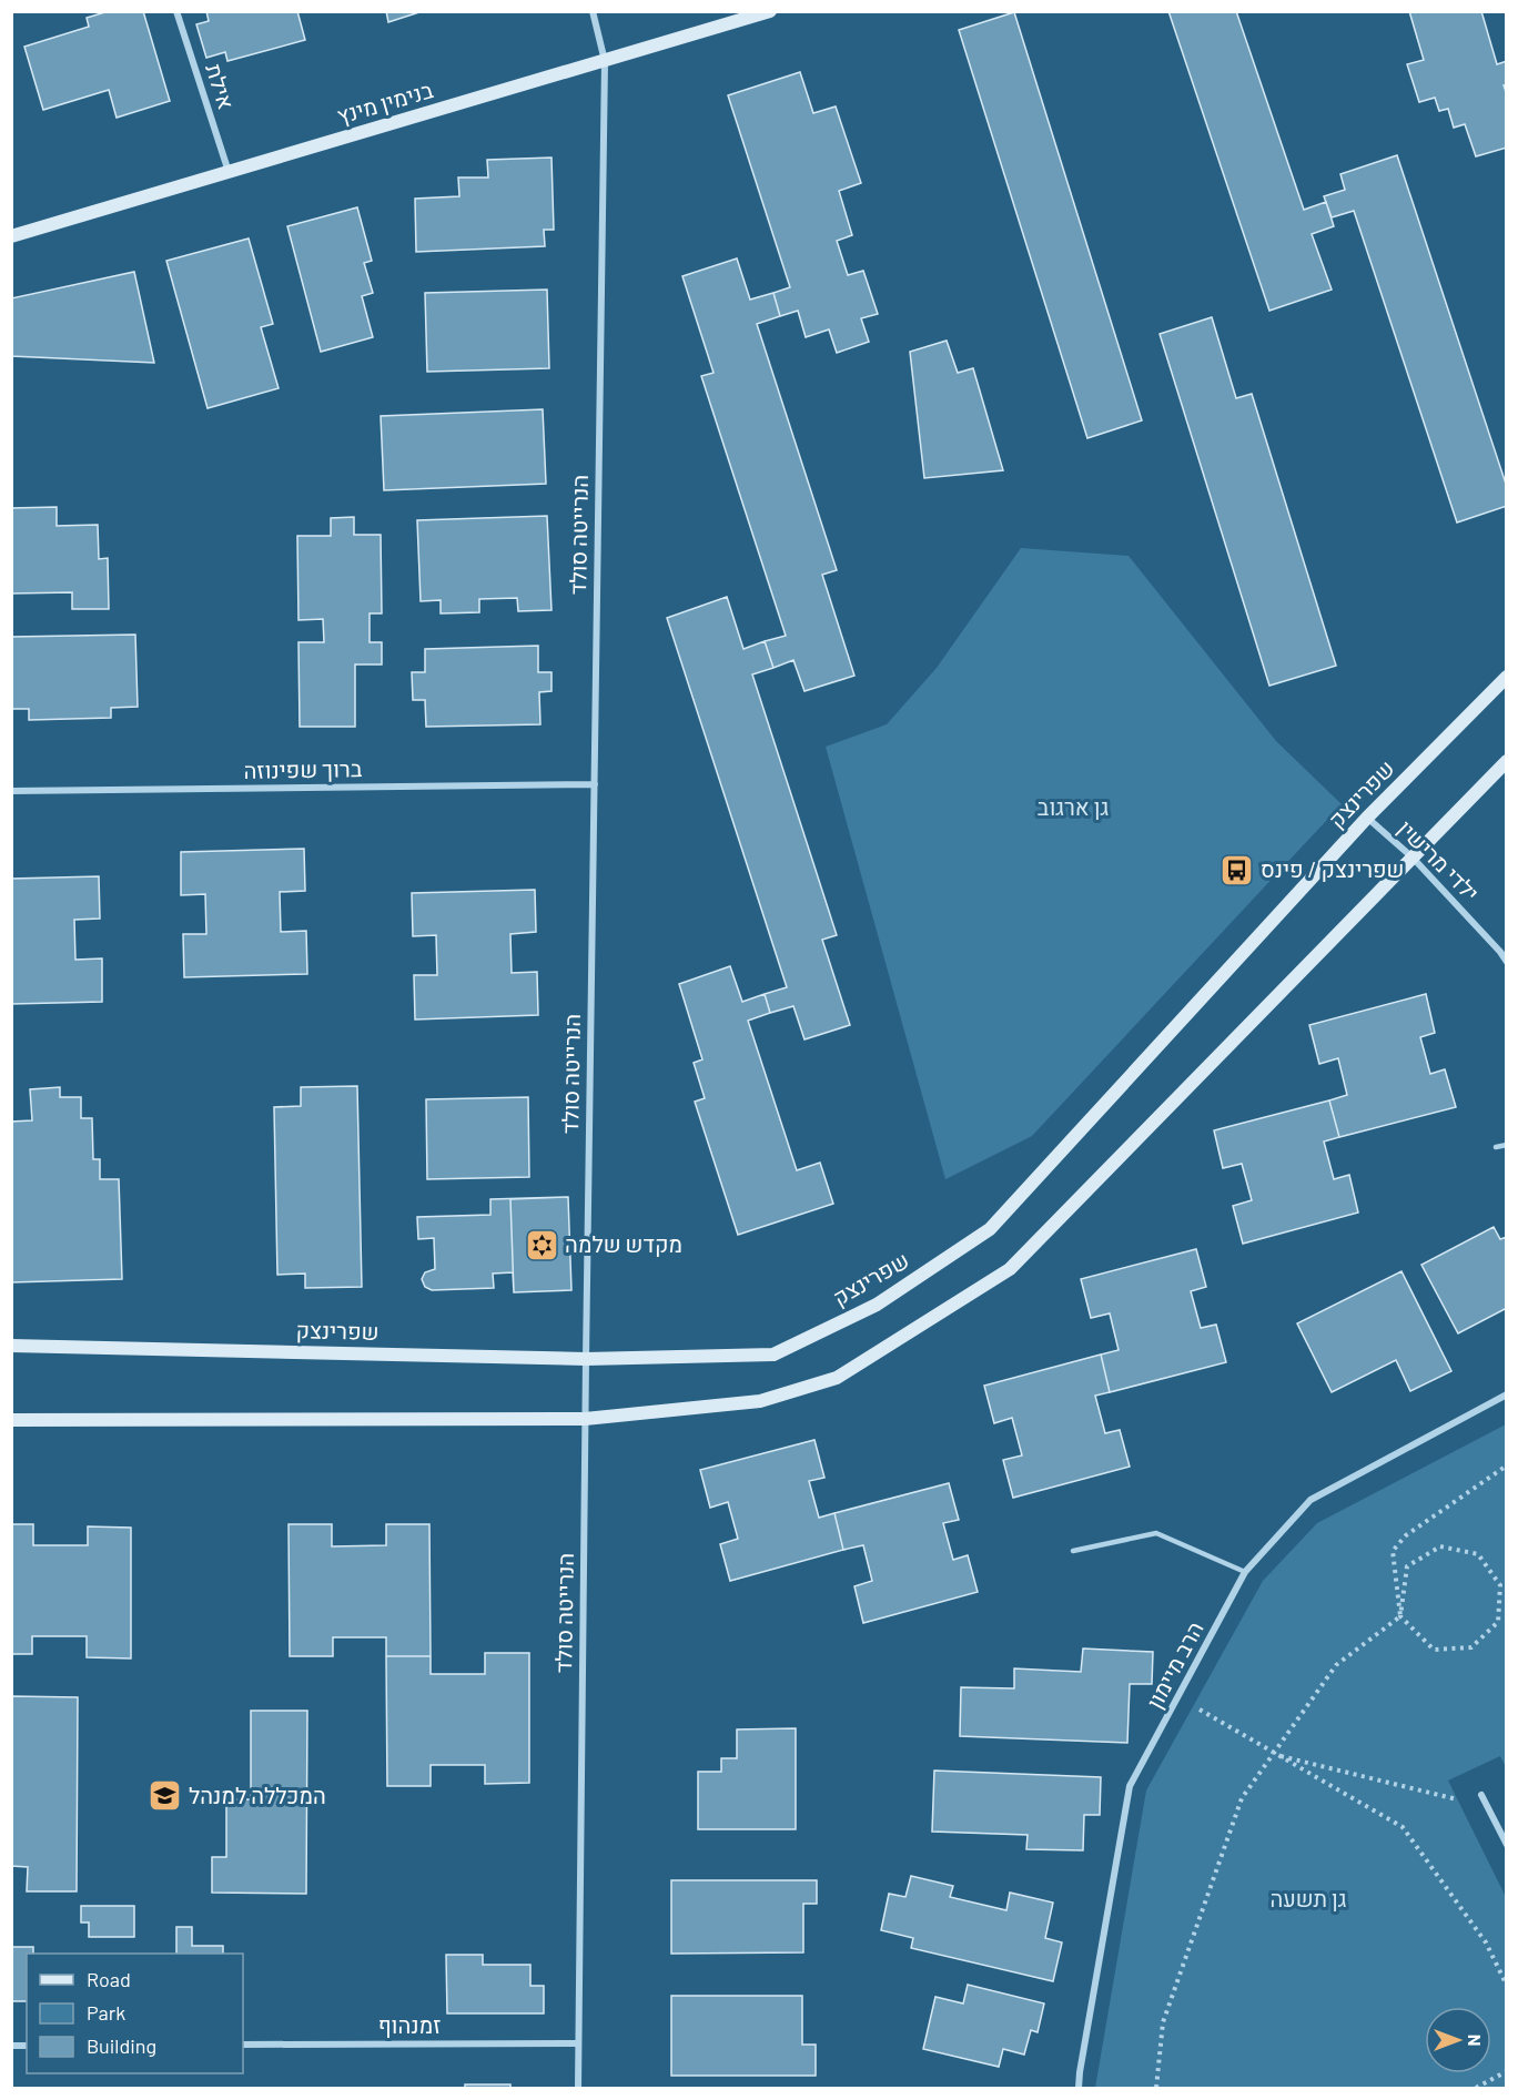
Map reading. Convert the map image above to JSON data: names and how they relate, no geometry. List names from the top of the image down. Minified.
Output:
{"streets":{"street":["אילת","בנימין מינץ","הנרייטה סולד","ברוך שפינוזה","שפרינצק","ילדי מרישין","הרב מיימון","זמנהוף"]},"crossings":[["אילת","בנימין מינץ"],["בנימין מינץ","הנרייטה סולד"],["הנרייטה סולד","ברוך שפינוזה"],["הנרייטה סולד","שפרינצק"],["הנרייטה סולד","זמנהוף"],["שפרינצק","ילדי מרישין"]],"parks":["גן ארגוב","גן תשעה"],"places":{"bus stop":["שפרינצק / פינס"],"synagogue":["מקדש שלמה"],"school or university":["המכללה למנהל"]},"legend":["Road","Park","Building"],"north":"right"}
